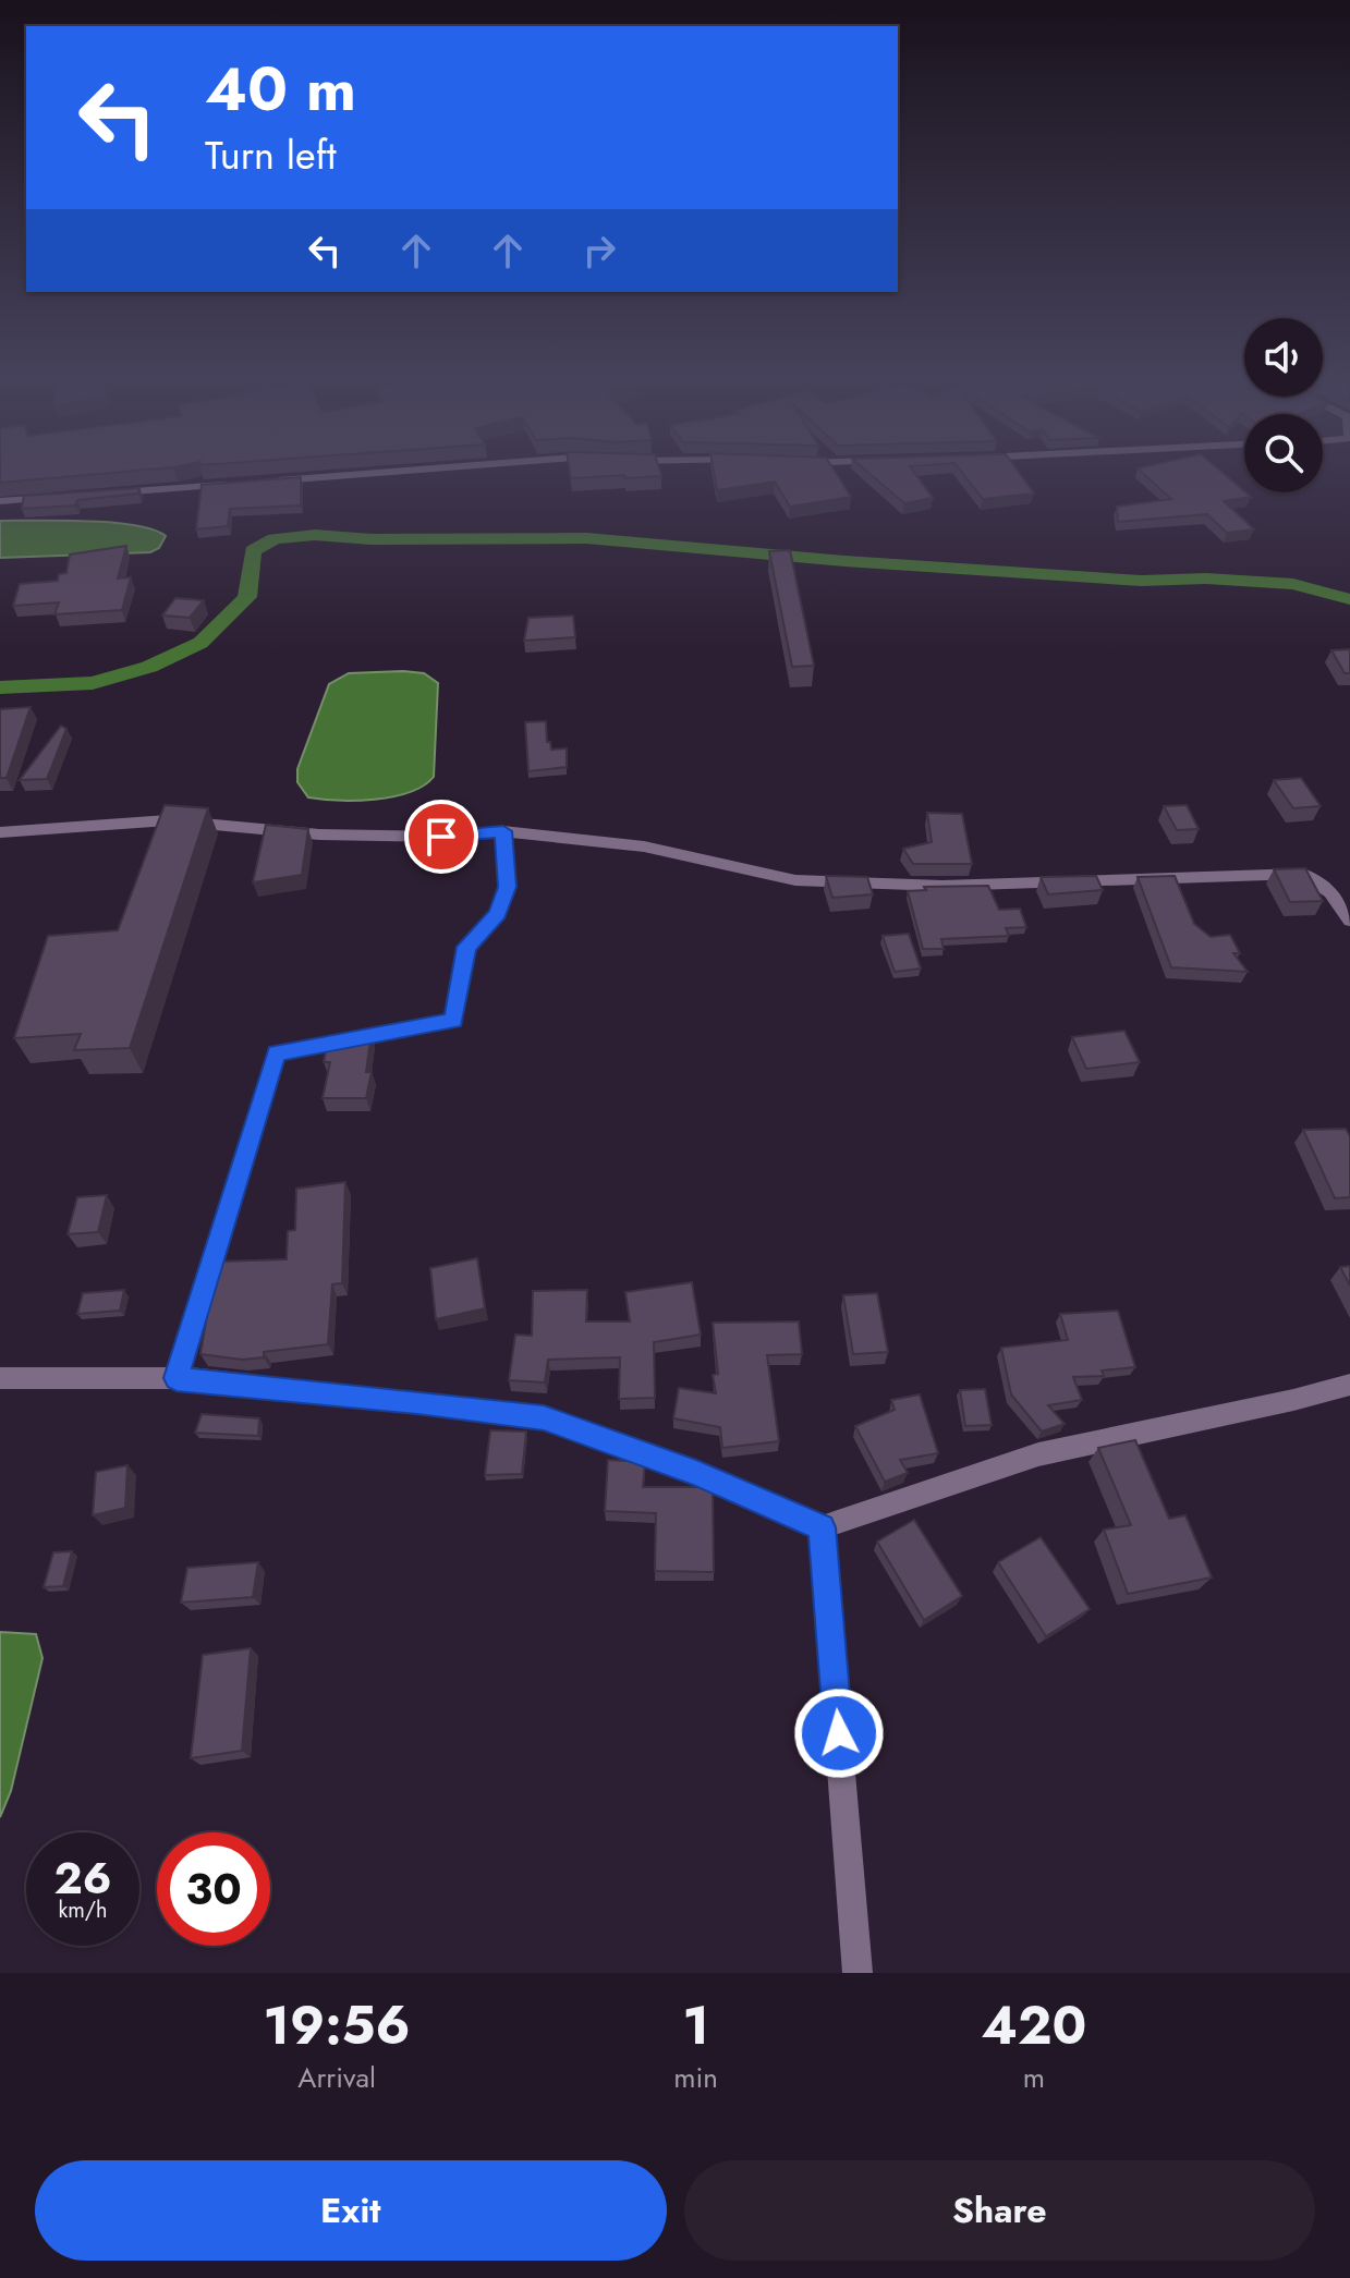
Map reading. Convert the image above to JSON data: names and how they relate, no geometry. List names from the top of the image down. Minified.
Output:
{"page":{"turn":["40 m","Turn left"],"speed":"26 km/h","limit":"30","eta":["19:56","Arrival","1","min","420","m"],"buttons":["Exit","Share"]}}
